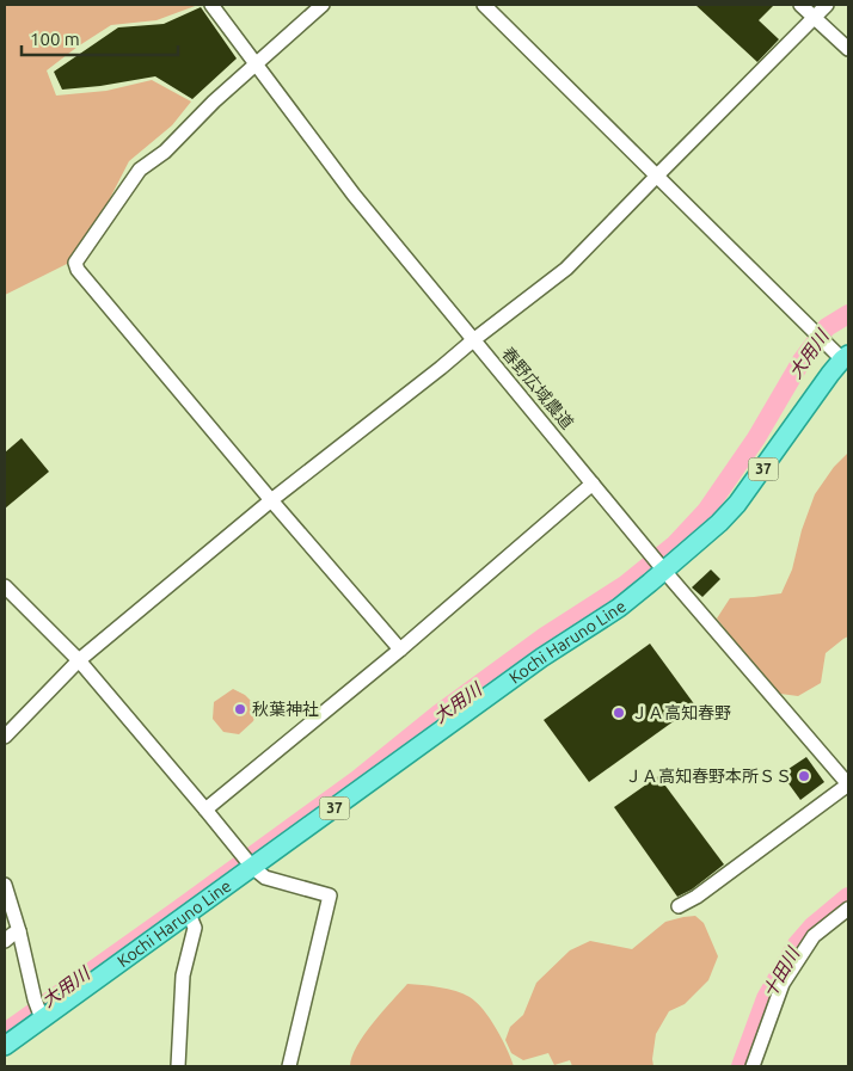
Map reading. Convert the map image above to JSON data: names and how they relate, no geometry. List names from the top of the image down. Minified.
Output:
{"streets":{"main road":["37","Kochi Haruno Line"],"street":["春野広域農道"]},"crossings":[["春野広域農道","Kochi Haruno Line"]],"water":["大用川","十田川"],"places":["秋葉神社","ＪＡ高知春野","ＪＡ高知春野本所ＳＳ"],"scale_bar":"100 m"}
